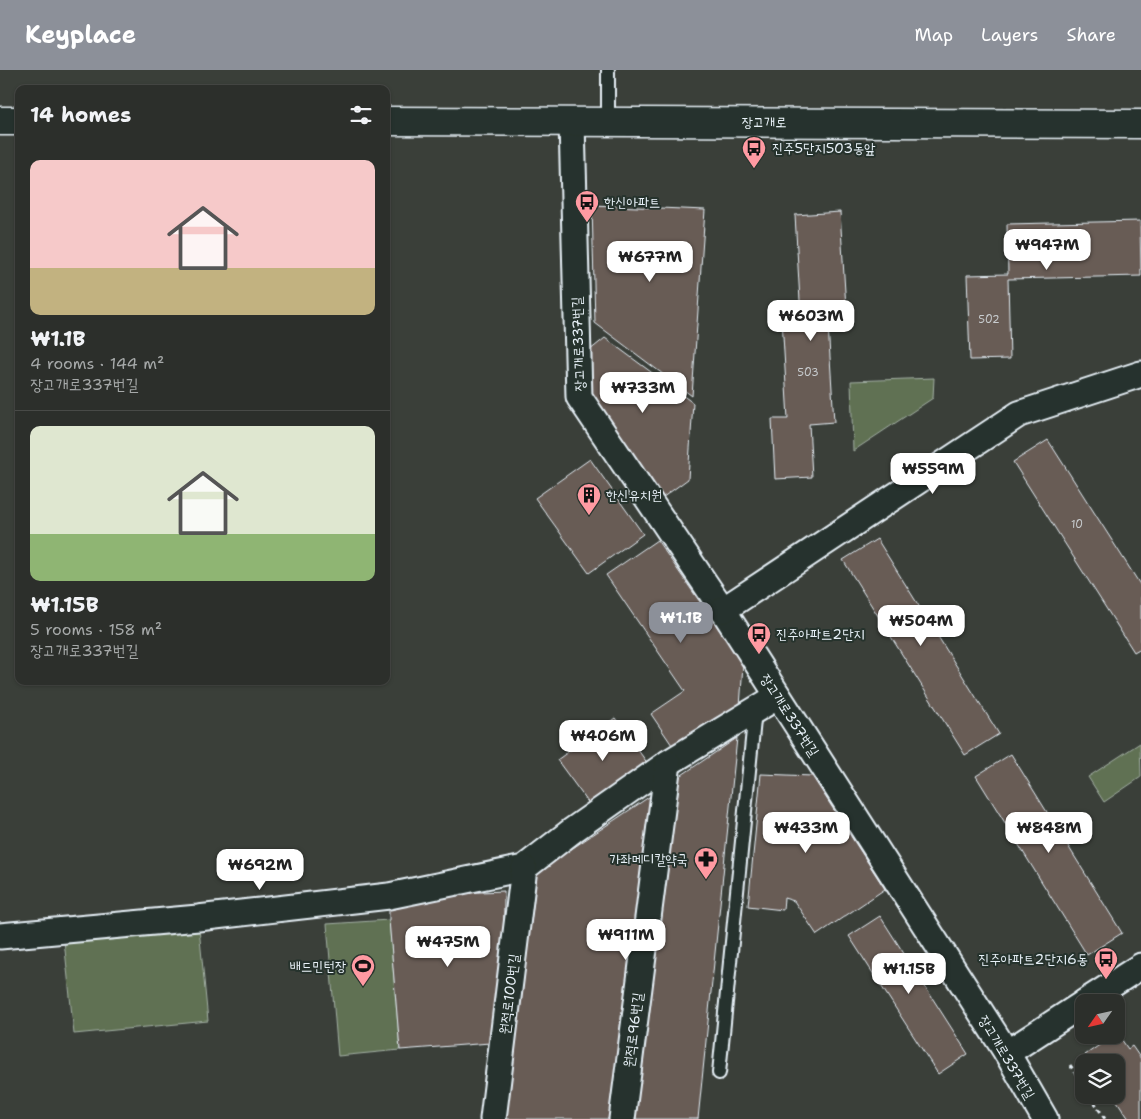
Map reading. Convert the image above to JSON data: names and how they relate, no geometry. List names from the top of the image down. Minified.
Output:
{"streets":{"street":["장고개로","장고개로337번길","원적로100번길","원적로96번길"]},"crossings":[["장고개로","장고개로337번길"]],"places":{"bus stop":["진주5단지503동앞","한신아파트","진주아파트2단지","진주아파트2단지6동"],"building":["한신유치원"],"pharmacy":["가좌메디칼약국"],"sports":["배드민턴장"]},"house_numbers":["502","503","10"],"north":"bottom left","page":{"header":"Keyplace","nav":["Map","Layers","Share"],"heading":"14 homes","list":[{"name":"₩1.1B","note":"4 rooms · 144 m² · 장고개로337번길"},{"name":"₩1.15B","note":"5 rooms · 158 m² · 장고개로337번길"}],"price":["₩947M","₩677M","₩603M","₩733M","₩559M","₩1.1B","₩504M","₩406M","₩433M","₩848M","₩692M","₩911M","₩475M","₩1.15B"]}}
